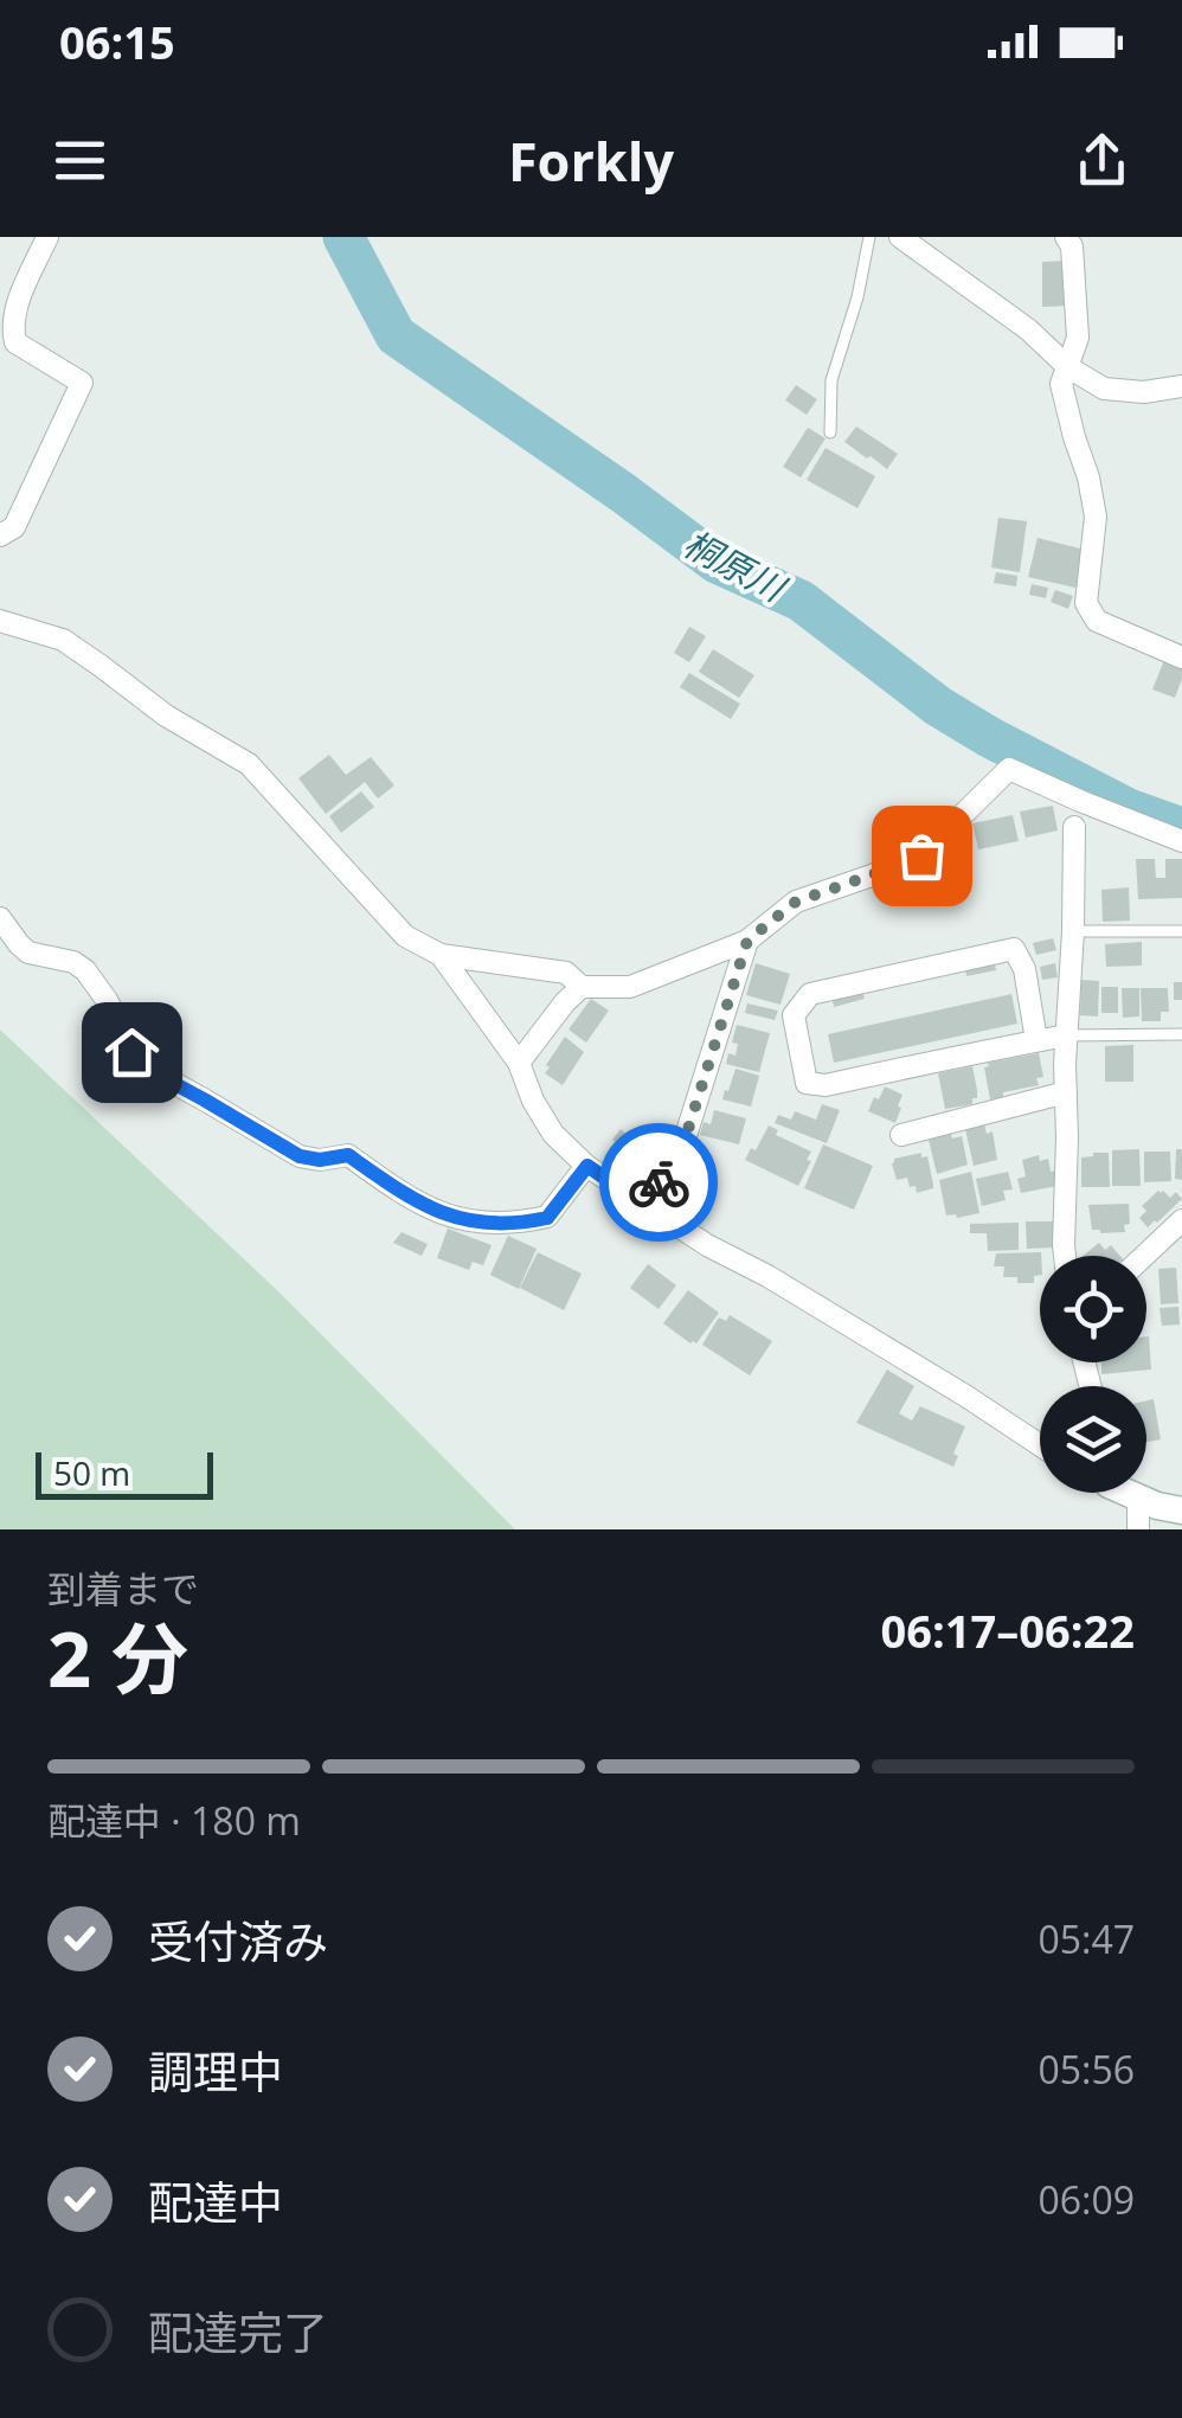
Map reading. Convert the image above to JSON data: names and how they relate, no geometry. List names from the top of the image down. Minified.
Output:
{"water":["桐原川"],"scale_bar":"50 m","page":{"status":"06:15","header":"Forkly","scale":"50 m","heading":["2 分","到着まで","06:17–06:22"],"bar":"配達中 · 180 m","list":[["受付済み","05:47"],["調理中","05:56"],["配達中","06:09"],"配達完了"]}}
